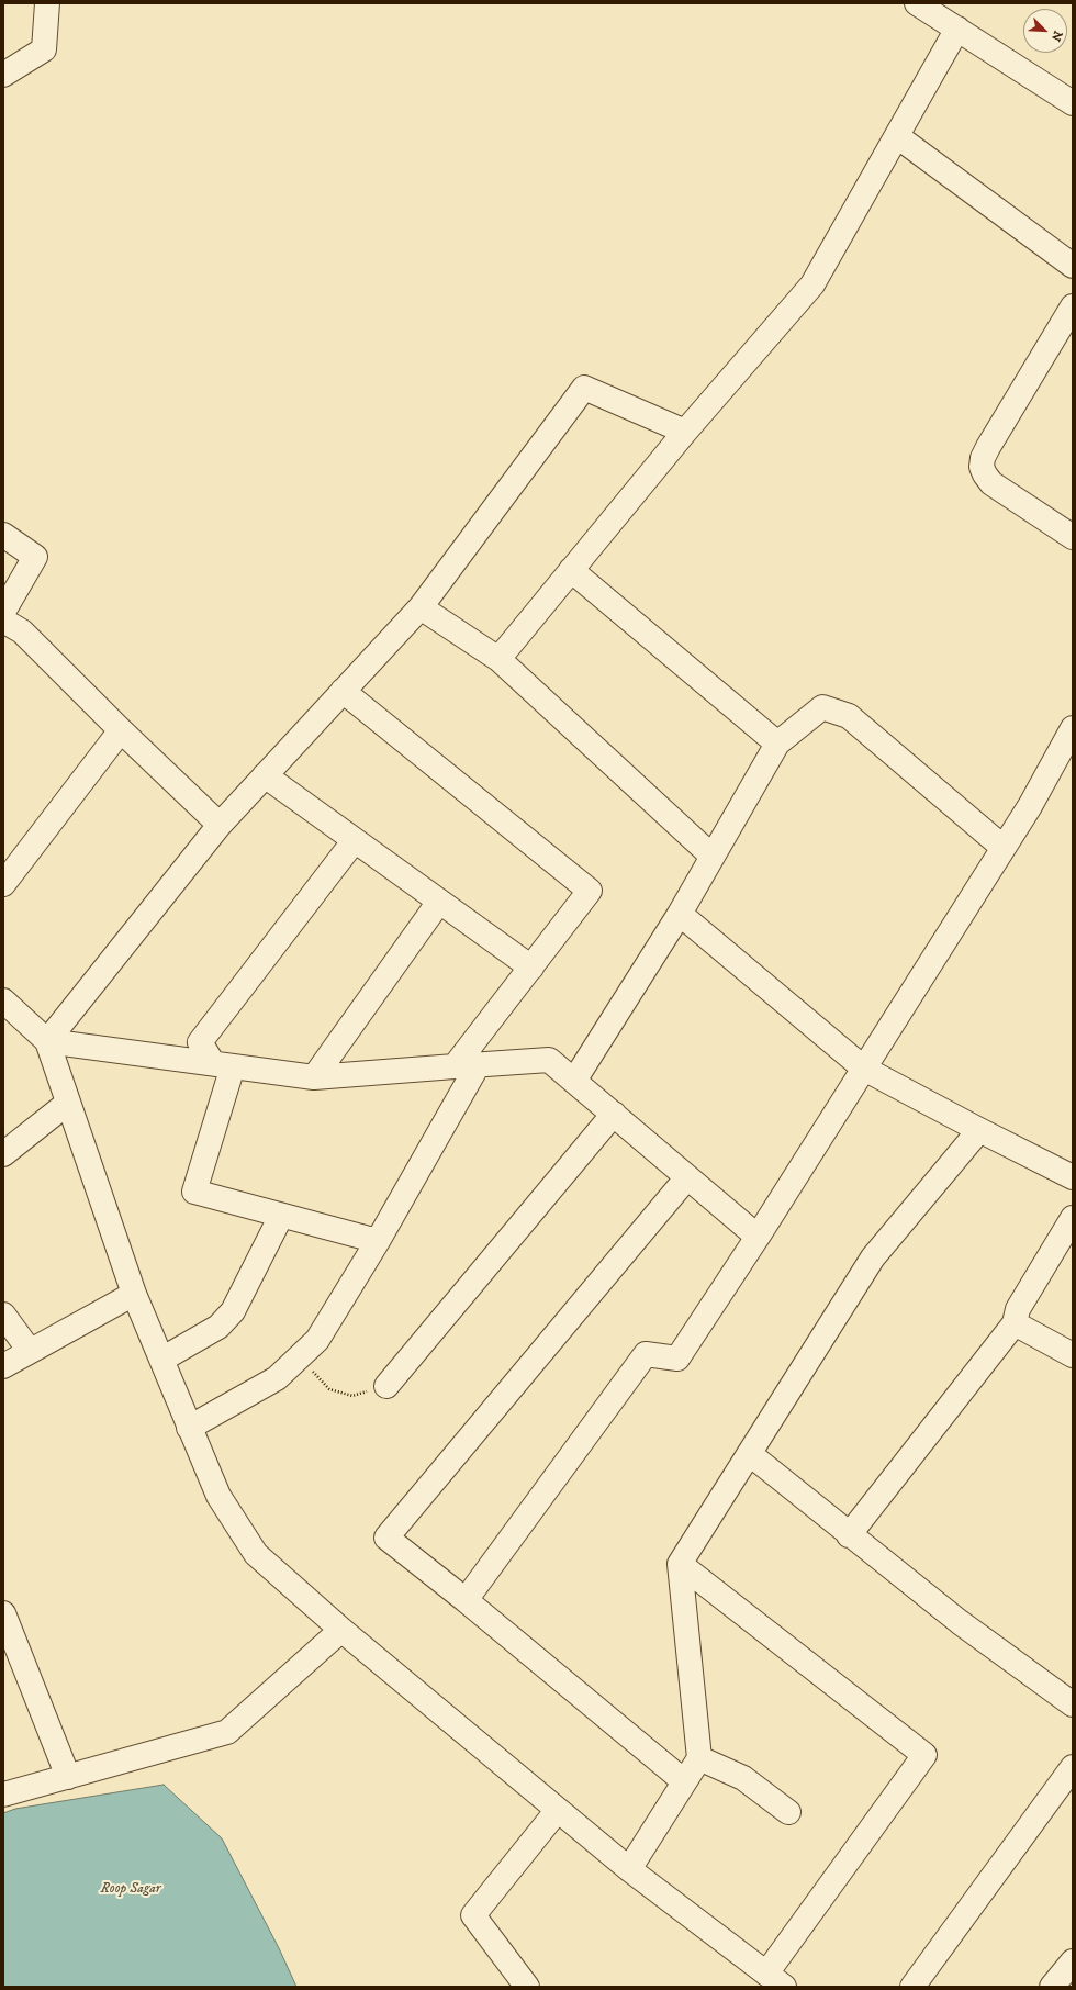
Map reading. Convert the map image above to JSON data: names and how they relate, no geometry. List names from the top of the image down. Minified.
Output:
{"water":["Roop Sagar"],"north":"bottom right"}
